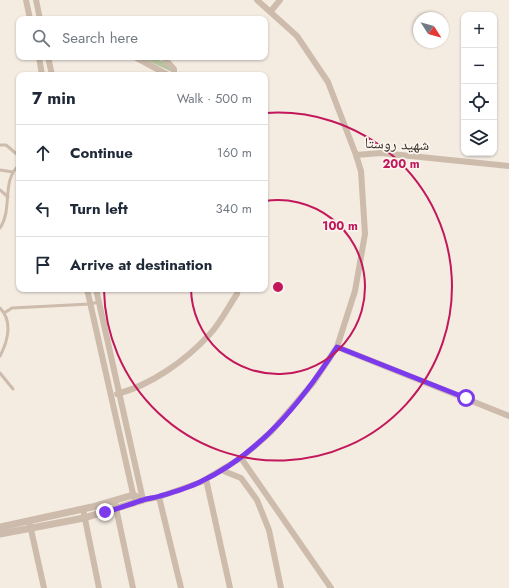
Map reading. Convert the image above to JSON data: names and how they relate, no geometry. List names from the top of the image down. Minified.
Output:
{"streets":{"street":["شهید روستا"]},"north":"bottom right","page":{"map_buttons":["+","−"],"search":"Search here","heading":["7 min","Walk · 500 m"],"list":[["Continue","160 m"],["Turn left","340 m"],"Arrive at destination"]},"rings":["200 m","100 m"]}
